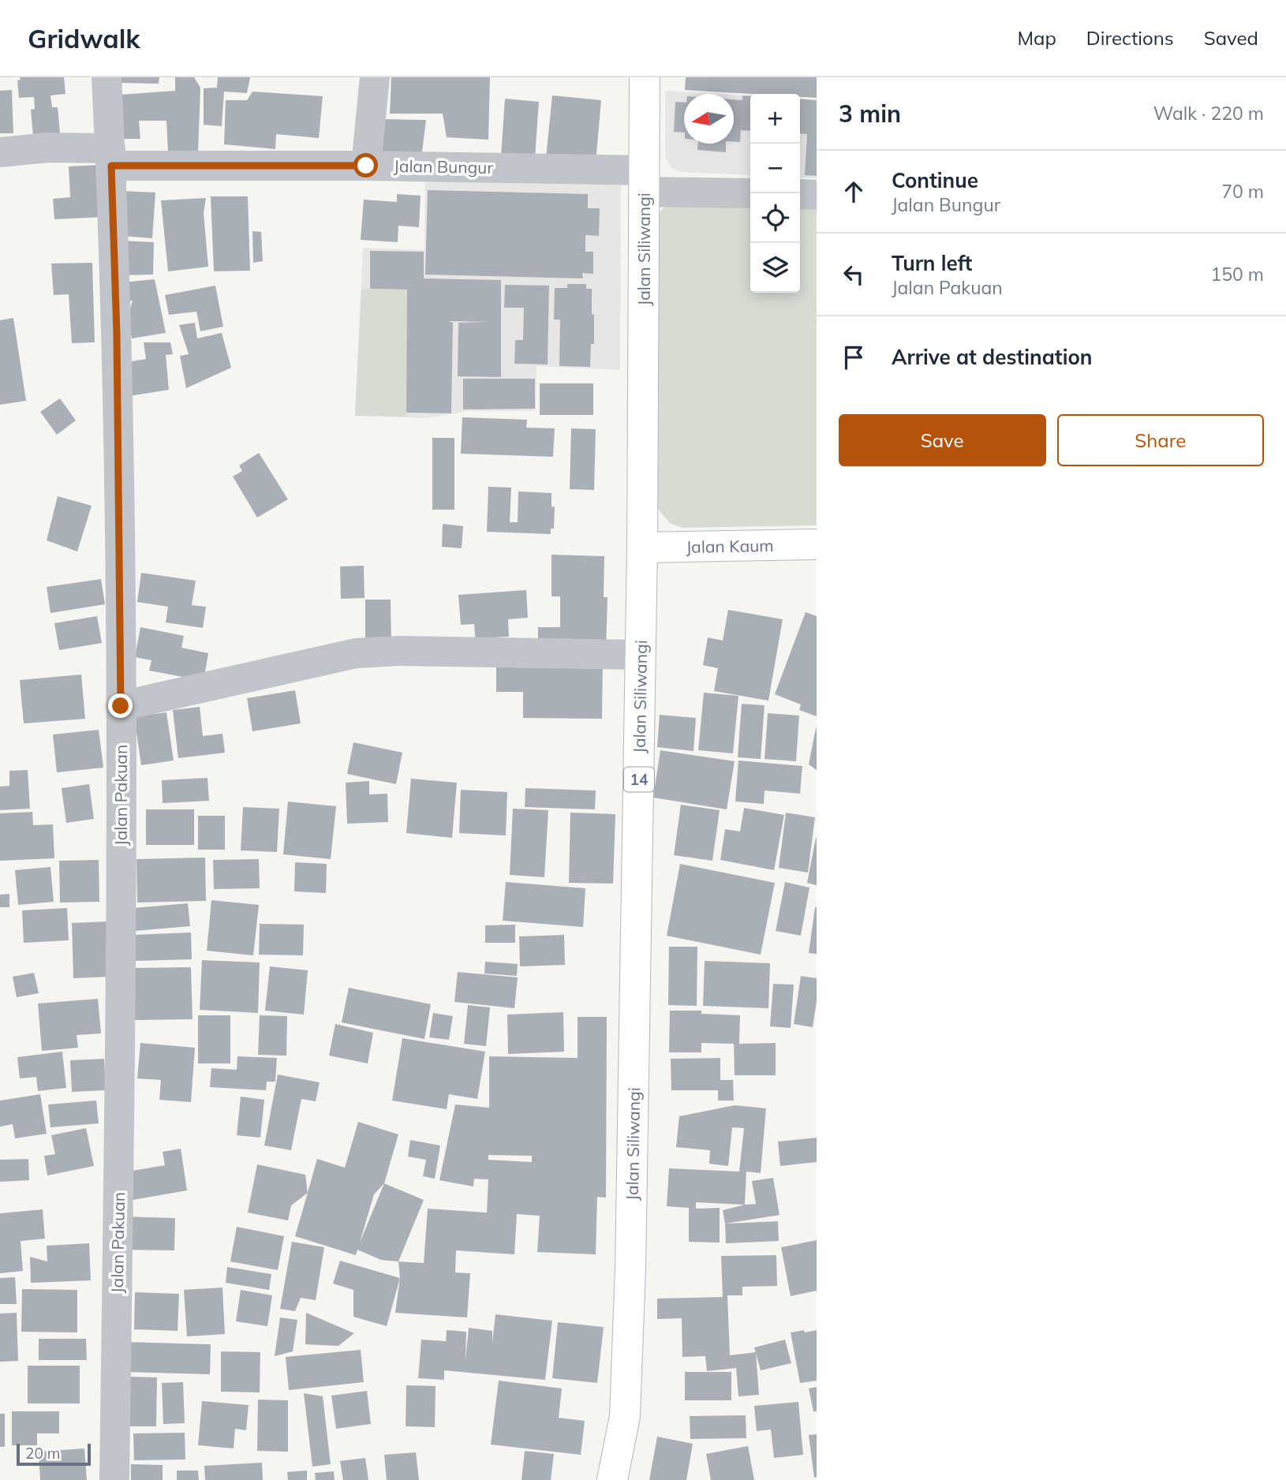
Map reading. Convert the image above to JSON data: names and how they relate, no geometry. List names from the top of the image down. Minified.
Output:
{"streets":{"main road":["Jalan Siliwangi","Jalan Kaum","14"],"street":["Jalan Bungur","Jalan Pakuan"]},"crossings":[["Jalan Bungur","Jalan Siliwangi"],["Jalan Bungur","Jalan Pakuan"],["Jalan Siliwangi","Jalan Kaum"]],"scale_bar":"20 m","north":"left","page":{"header":"Gridwalk","nav":["Map","Directions","Saved"],"heading":["3 min","Walk · 220 m"],"map_buttons":["+","−"],"list":[["Continue","Jalan Bungur","70 m"],["Turn left","Jalan Pakuan","150 m"],"Arrive at destination"],"buttons":["Save","Share"],"scale":"20 m"}}
